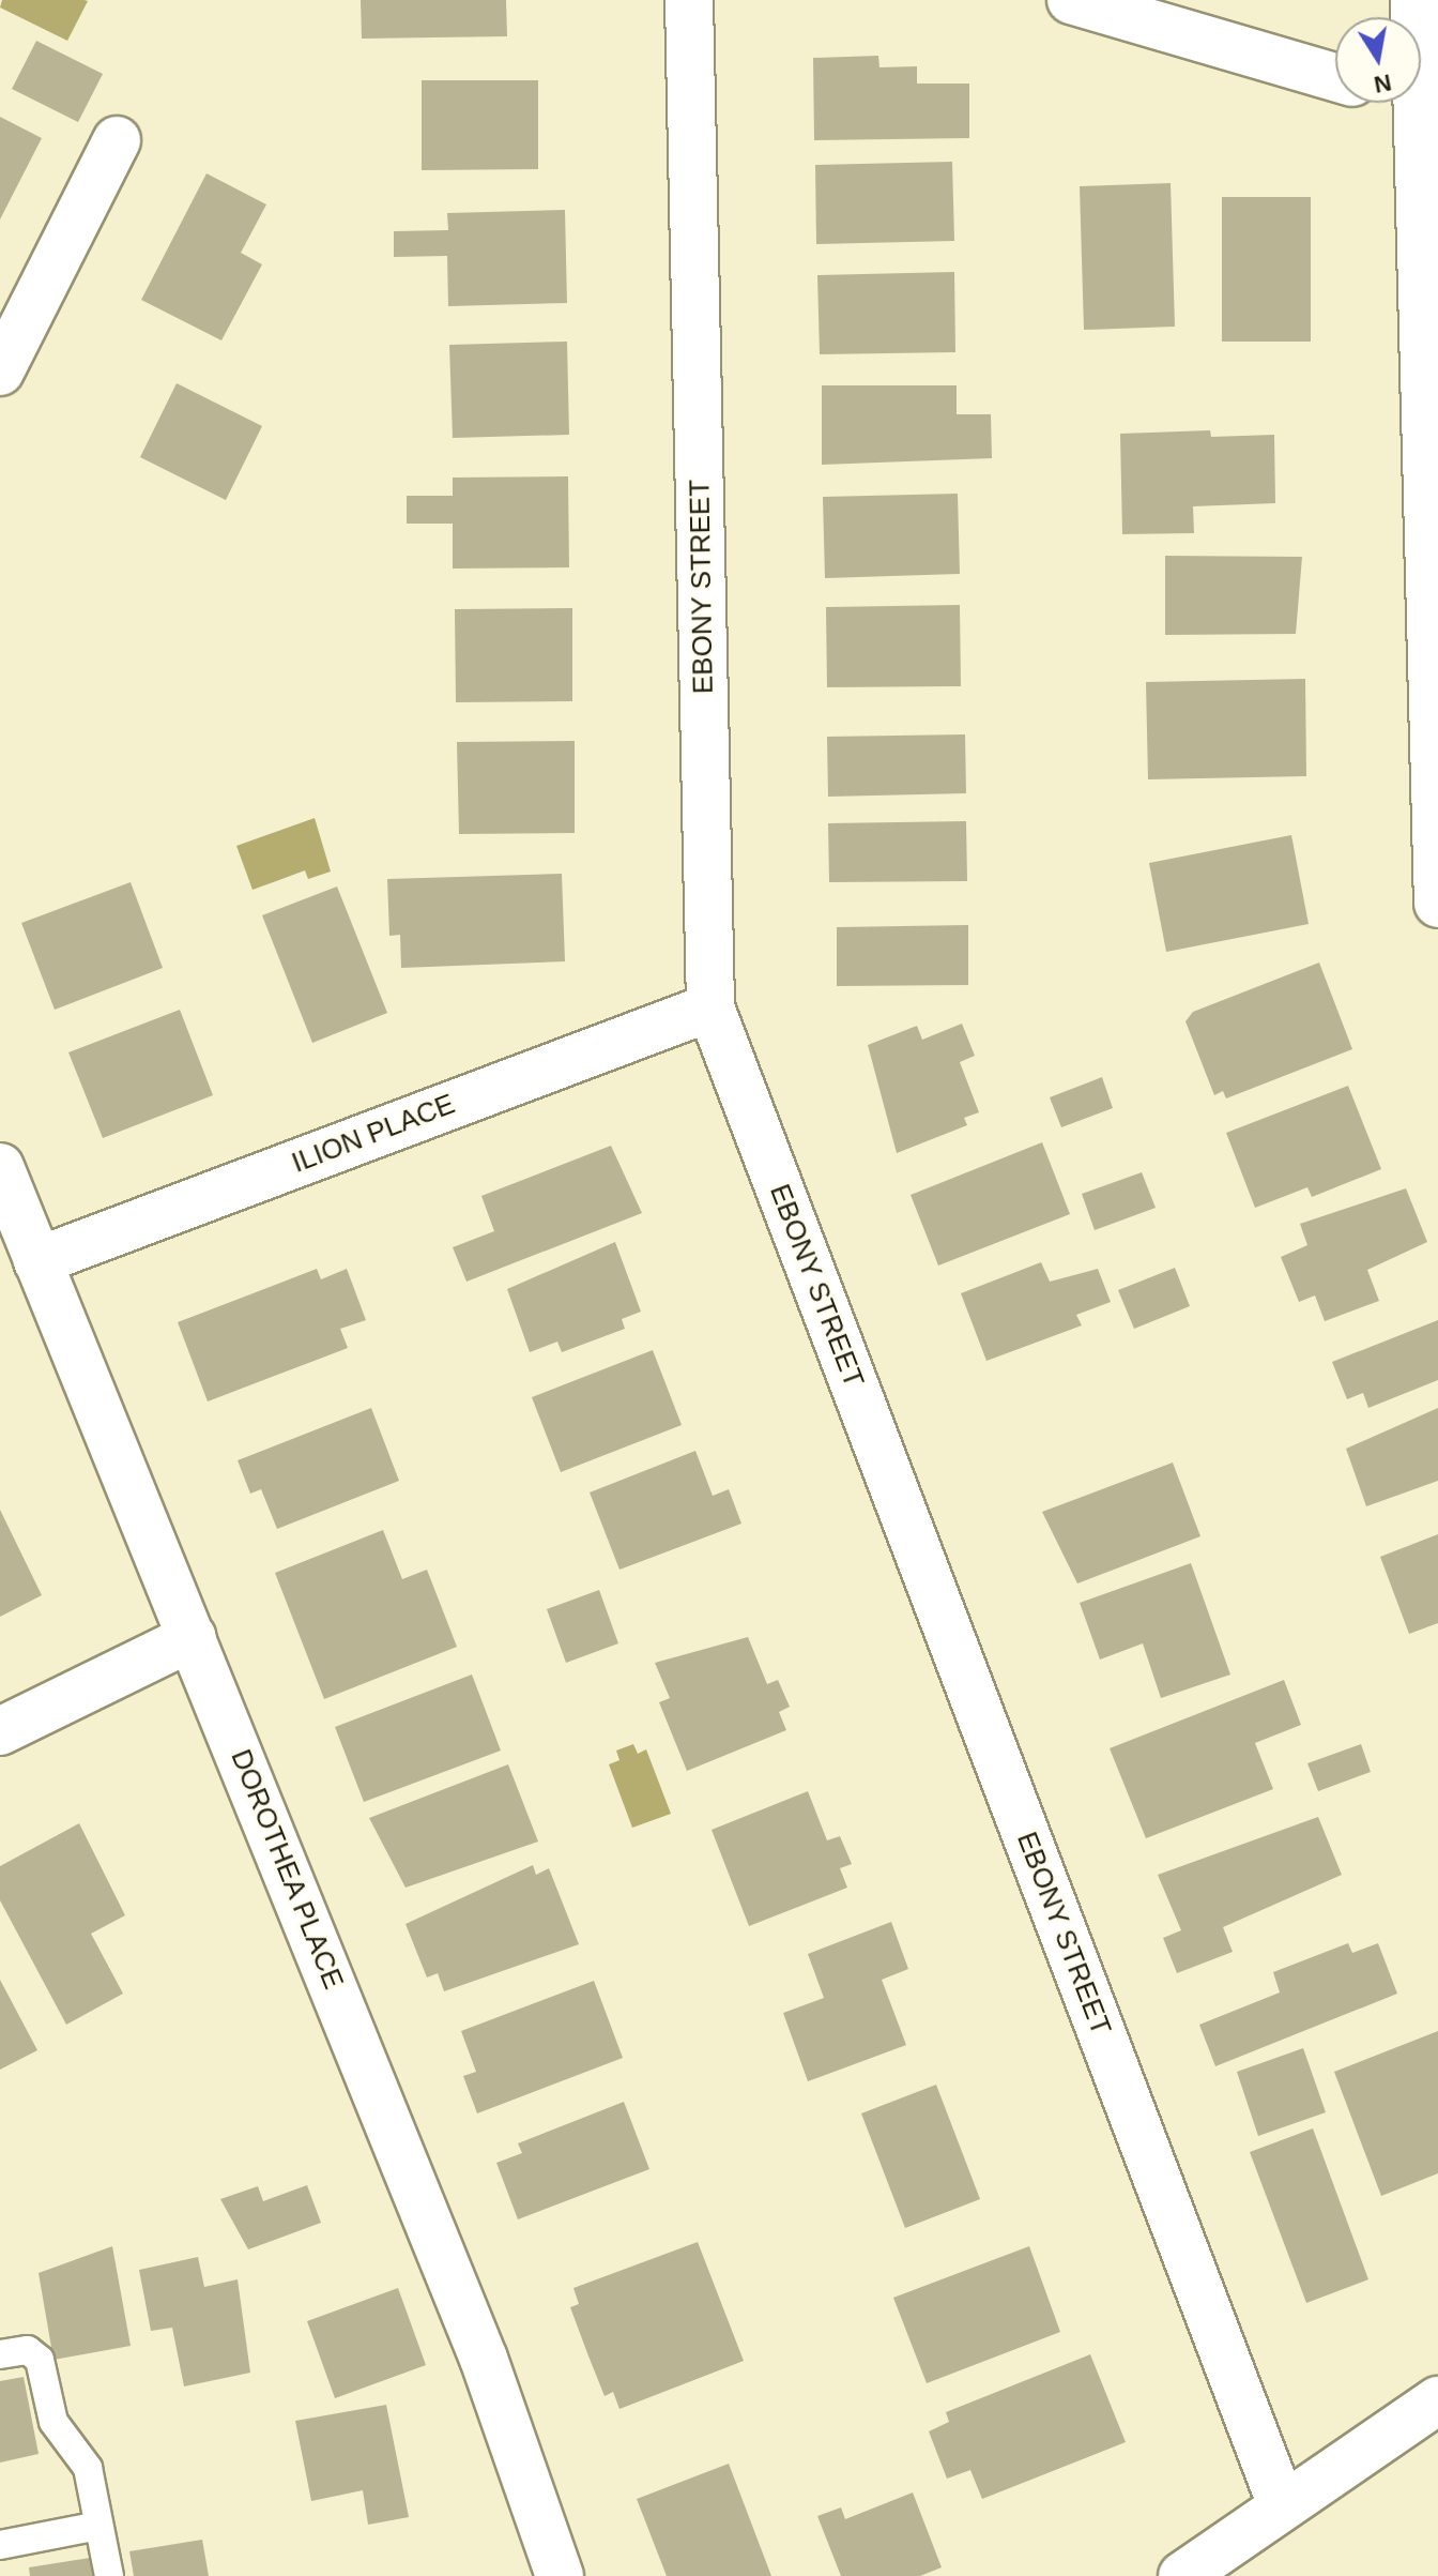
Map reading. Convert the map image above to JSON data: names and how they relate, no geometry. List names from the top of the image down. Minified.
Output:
{"streets":{"street":["EBONY STREET","ILION PLACE","DOROTHEA PLACE"]},"crossings":[["EBONY STREET","ILION PLACE"],["ILION PLACE","DOROTHEA PLACE"]],"north":"bottom"}
